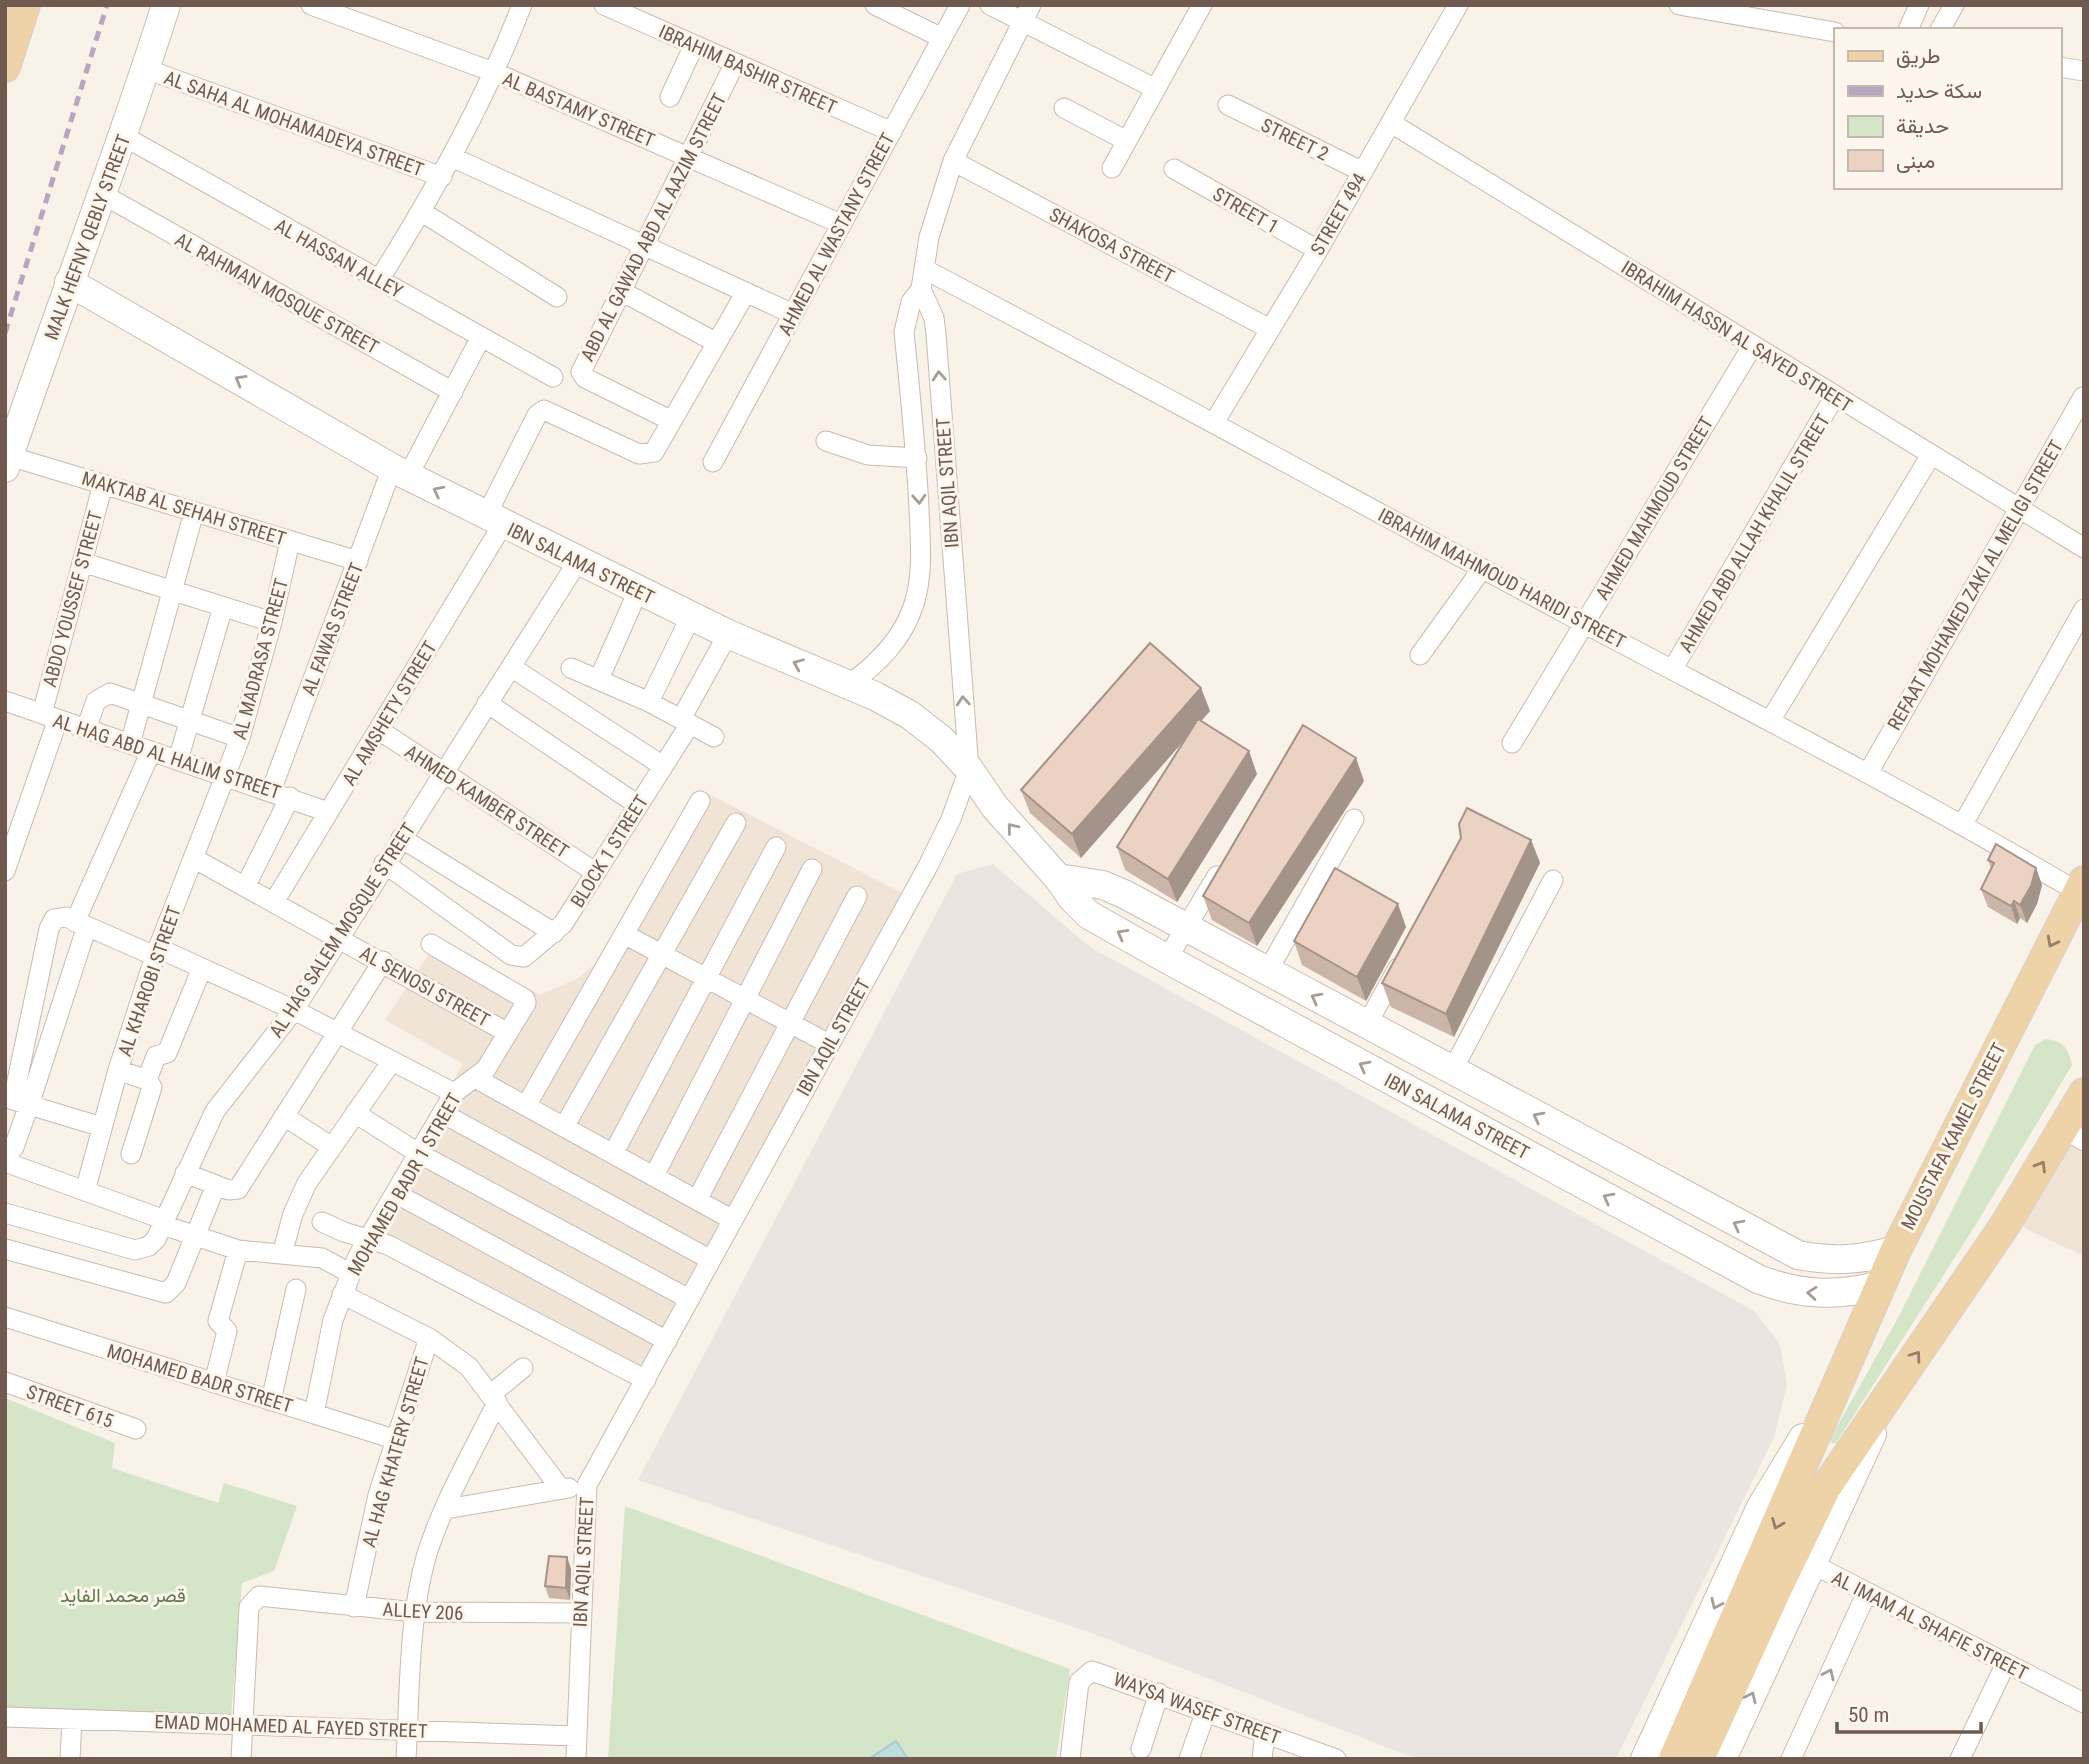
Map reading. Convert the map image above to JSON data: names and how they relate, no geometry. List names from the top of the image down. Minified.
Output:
{"streets":{"main road":["MOUSTAFA KAMEL STREET"],"street":["IBRAHIM BASHIR STREET","AL BASTAMY STREET","AL SAHA AL MOHAMADEYA STREET","STREET 2","STREET 1","STREET 494","ABD AL GAWAD ABD AL AAZIM STREET","AHMED AL WASTANY STREET","MALK HEFNY QEBLY STREET","SHAKOSA STREET","AL HASSAN ALLEY","AL RAHMAN MOSQUE STREET","IBRAHIM HASSN AL SAYED STREET","IBN AQIL STREET","MAKTAB AL SEHAH STREET","AHMED MAHMOUD STREET","AHMED ABD ALLAH KHALIL STREET","IBN SALAMA STREET","IBRAHIM MAHMOUD HARIDI STREET","REFAAT MOHAMED ZAKI AL MELIGI STREET","ABDO YOUSSEF STREET","AL FAWAS STREET","AL MADRASA STREET","AL AMSHETY STREET","AL HAG ABD AL HALIM STREET","AHMED KAMBER STREET","BLOCK 1 STREET","AL HAG SALEM MOSQUE STREET","AL KHAROBI STREET","AL SENOSI STREET","MOHAMED BADR 1 STREET","MOHAMED BADR STREET","STREET 615","AL HAG KHATERY STREET","ALLEY 206","AL IMAM AL SHAFIE STREET","WAYSA WASEF STREET","EMAD MOHAMED AL FAYED STREET"]},"crossings":[["IBRAHIM BASHIR STREET","ABD AL GAWAD ABD AL AAZIM STREET"],["IBRAHIM BASHIR STREET","AHMED AL WASTANY STREET"],["AL BASTAMY STREET","ABD AL GAWAD ABD AL AAZIM STREET"],["AL BASTAMY STREET","AHMED AL WASTANY STREET"],["AL SAHA AL MOHAMADEYA STREET","ABD AL GAWAD ABD AL AAZIM STREET"],["AL SAHA AL MOHAMADEYA STREET","AHMED AL WASTANY STREET"],["AL SAHA AL MOHAMADEYA STREET","MALK HEFNY QEBLY STREET"],["STREET 2","STREET 494"],["STREET 1","STREET 494"],["STREET 494","SHAKOSA STREET"],["STREET 494","IBRAHIM HASSN AL SAYED STREET"],["STREET 494","IBRAHIM MAHMOUD HARIDI STREET"],["ABD AL GAWAD ABD AL AAZIM STREET","AL AMSHETY STREET"],["MALK HEFNY QEBLY STREET","AL HASSAN ALLEY"],["MALK HEFNY QEBLY STREET","AL RAHMAN MOSQUE STREET"],["MALK HEFNY QEBLY STREET","MAKTAB AL SEHAH STREET"],["MALK HEFNY QEBLY STREET","IBN SALAMA STREET"],["SHAKOSA STREET","IBN AQIL STREET"],["AL HASSAN ALLEY","AL FAWAS STREET"],["AL RAHMAN MOSQUE STREET","AL FAWAS STREET"],["IBRAHIM HASSN AL SAYED STREET","AHMED MAHMOUD STREET"],["IBRAHIM HASSN AL SAYED STREET","AHMED ABD ALLAH KHALIL STREET"],["IBRAHIM HASSN AL SAYED STREET","REFAAT MOHAMED ZAKI AL MELIGI STREET"],["IBN AQIL STREET","IBN SALAMA STREET"],["IBN AQIL STREET","IBRAHIM MAHMOUD HARIDI STREET"],["IBN AQIL STREET","ALLEY 206"],["IBN AQIL STREET","EMAD MOHAMED AL FAYED STREET"],["MAKTAB AL SEHAH STREET","ABDO YOUSSEF STREET"],["MAKTAB AL SEHAH STREET","AL FAWAS STREET"],["MAKTAB AL SEHAH STREET","AL MADRASA STREET"],["AHMED MAHMOUD STREET","IBRAHIM MAHMOUD HARIDI STREET"],["AHMED ABD ALLAH KHALIL STREET","IBRAHIM MAHMOUD HARIDI STREET"],["IBN SALAMA STREET","AL FAWAS STREET"],["IBN SALAMA STREET","AL AMSHETY STREET"],["IBN SALAMA STREET","BLOCK 1 STREET"],["IBN SALAMA STREET","AL HAG SALEM MOSQUE STREET"],["IBN SALAMA STREET","MOUSTAFA KAMEL STREET"],["IBRAHIM MAHMOUD HARIDI STREET","REFAAT MOHAMED ZAKI AL MELIGI STREET"],["IBRAHIM MAHMOUD HARIDI STREET","MOUSTAFA KAMEL STREET"],["ABDO YOUSSEF STREET","AL HAG ABD AL HALIM STREET"],["AL FAWAS STREET","AL HAG ABD AL HALIM STREET"],["AL MADRASA STREET","AL HAG ABD AL HALIM STREET"],["AL MADRASA STREET","AL KHAROBI STREET"],["AL AMSHETY STREET","AL HAG ABD AL HALIM STREET"],["AL AMSHETY STREET","AHMED KAMBER STREET"],["AL AMSHETY STREET","AL SENOSI STREET"],["AL HAG ABD AL HALIM STREET","AL KHAROBI STREET"],["AHMED KAMBER STREET","BLOCK 1 STREET"],["AHMED KAMBER STREET","AL HAG SALEM MOSQUE STREET"],["BLOCK 1 STREET","AL HAG SALEM MOSQUE STREET"],["AL HAG SALEM MOSQUE STREET","AL SENOSI STREET"],["AL KHAROBI STREET","AL SENOSI STREET"],["AL SENOSI STREET","MOHAMED BADR 1 STREET"],["MOHAMED BADR 1 STREET","MOHAMED BADR STREET"],["MOHAMED BADR STREET","AL HAG KHATERY STREET"],["AL HAG KHATERY STREET","ALLEY 206"],["ALLEY 206","EMAD MOHAMED AL FAYED STREET"]],"parks":["قصر محمد الفايد"],"legend":["طريق","سكة حديد","حديقة","مبنى"],"scale_bar":"50 m"}
